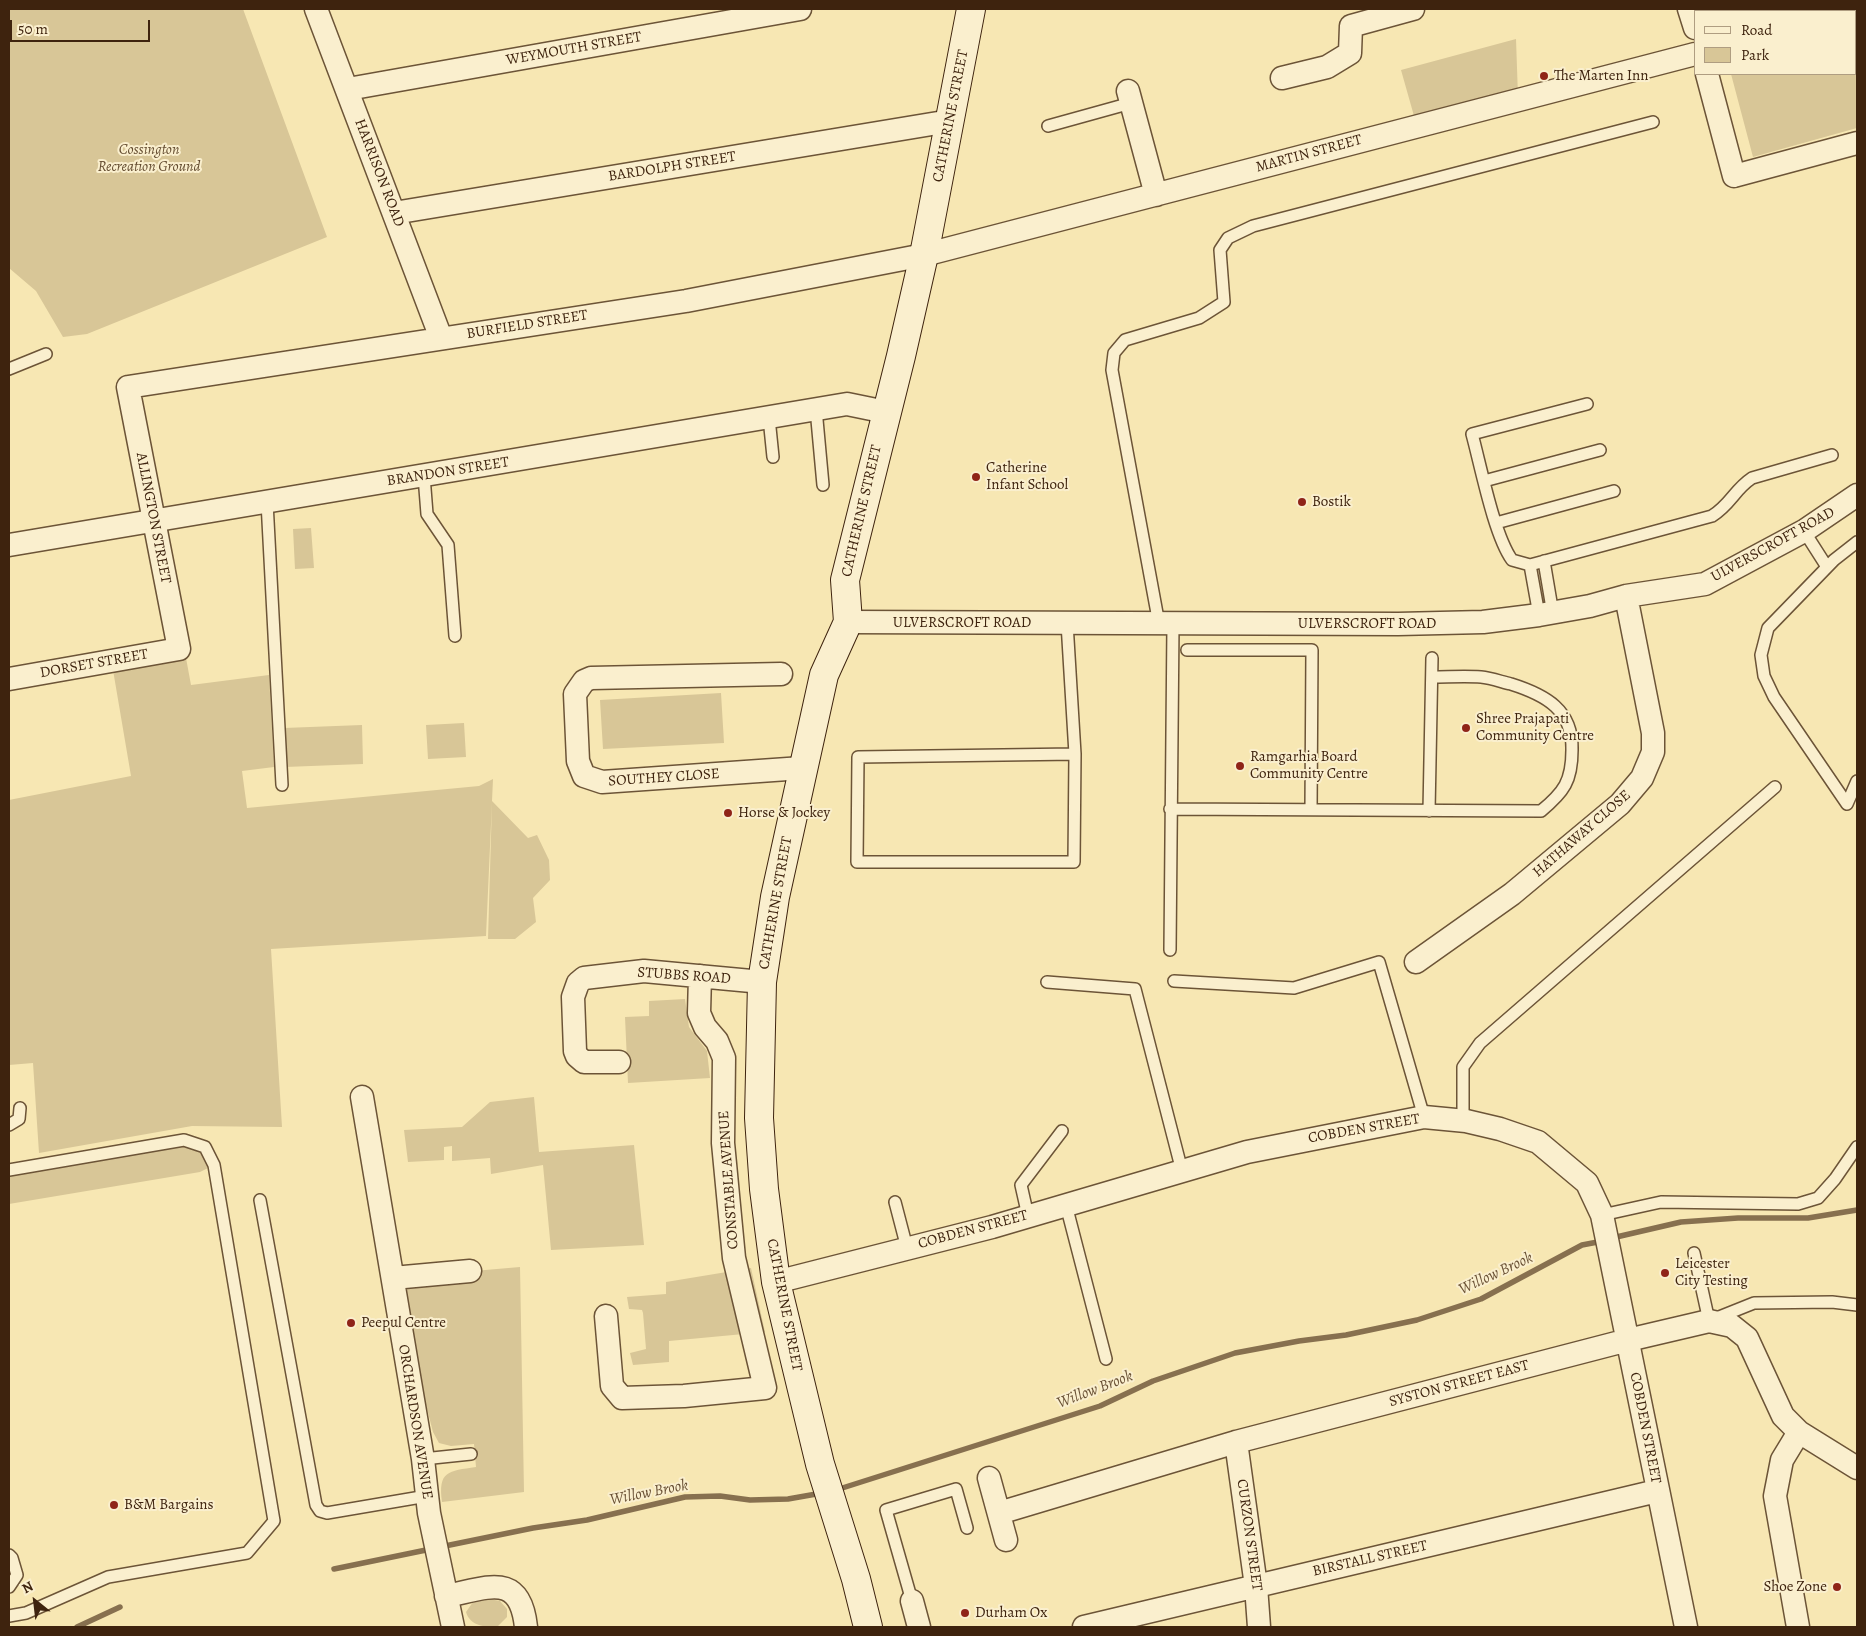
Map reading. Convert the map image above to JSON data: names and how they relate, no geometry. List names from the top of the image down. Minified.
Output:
{"streets":{"street":["WEYMOUTH STREET","CATHERINE STREET","MARTIN STREET","BARDOLPH STREET","HARRISON ROAD","BURFIELD STREET","BRANDON STREET","ALLINGTON STREET","ULVERSCROFT ROAD","DORSET STREET","SOUTHEY CLOSE","HATHAWAY CLOSE","STUBBS ROAD","COBDEN STREET","CONSTABLE AVENUE","SYSTON STREET EAST","ORCHARDSON AVENUE","CURZON STREET","BIRSTALL STREET"]},"crossings":[["WEYMOUTH STREET","HARRISON ROAD"],["CATHERINE STREET","MARTIN STREET"],["CATHERINE STREET","BARDOLPH STREET"],["CATHERINE STREET","BURFIELD STREET"],["CATHERINE STREET","BRANDON STREET"],["CATHERINE STREET","ULVERSCROFT ROAD"],["CATHERINE STREET","SOUTHEY CLOSE"],["CATHERINE STREET","STUBBS ROAD"],["CATHERINE STREET","COBDEN STREET"],["MARTIN STREET","BURFIELD STREET"],["BARDOLPH STREET","HARRISON ROAD"],["HARRISON ROAD","BURFIELD STREET"],["BURFIELD STREET","ALLINGTON STREET"],["BRANDON STREET","ALLINGTON STREET"],["ALLINGTON STREET","DORSET STREET"],["ULVERSCROFT ROAD","HATHAWAY CLOSE"],["STUBBS ROAD","CONSTABLE AVENUE"],["COBDEN STREET","SYSTON STREET EAST"],["COBDEN STREET","BIRSTALL STREET"],["SYSTON STREET EAST","CURZON STREET"],["CURZON STREET","BIRSTALL STREET"]],"water":["Willow Brook"],"parks":["Cossington Recreation Ground"],"places":["The Marten Inn","Catherine Infant School","Bostik","Shree Prajapati Community Centre","Ramgarhia Board Community Centre","Horse & Jockey","Leicester City Testing","Peepul Centre","B&M Bargains","Shoe Zone","Durham Ox"],"legend":["Road","Park"],"scale_bar":"50 m","north":"top left"}
